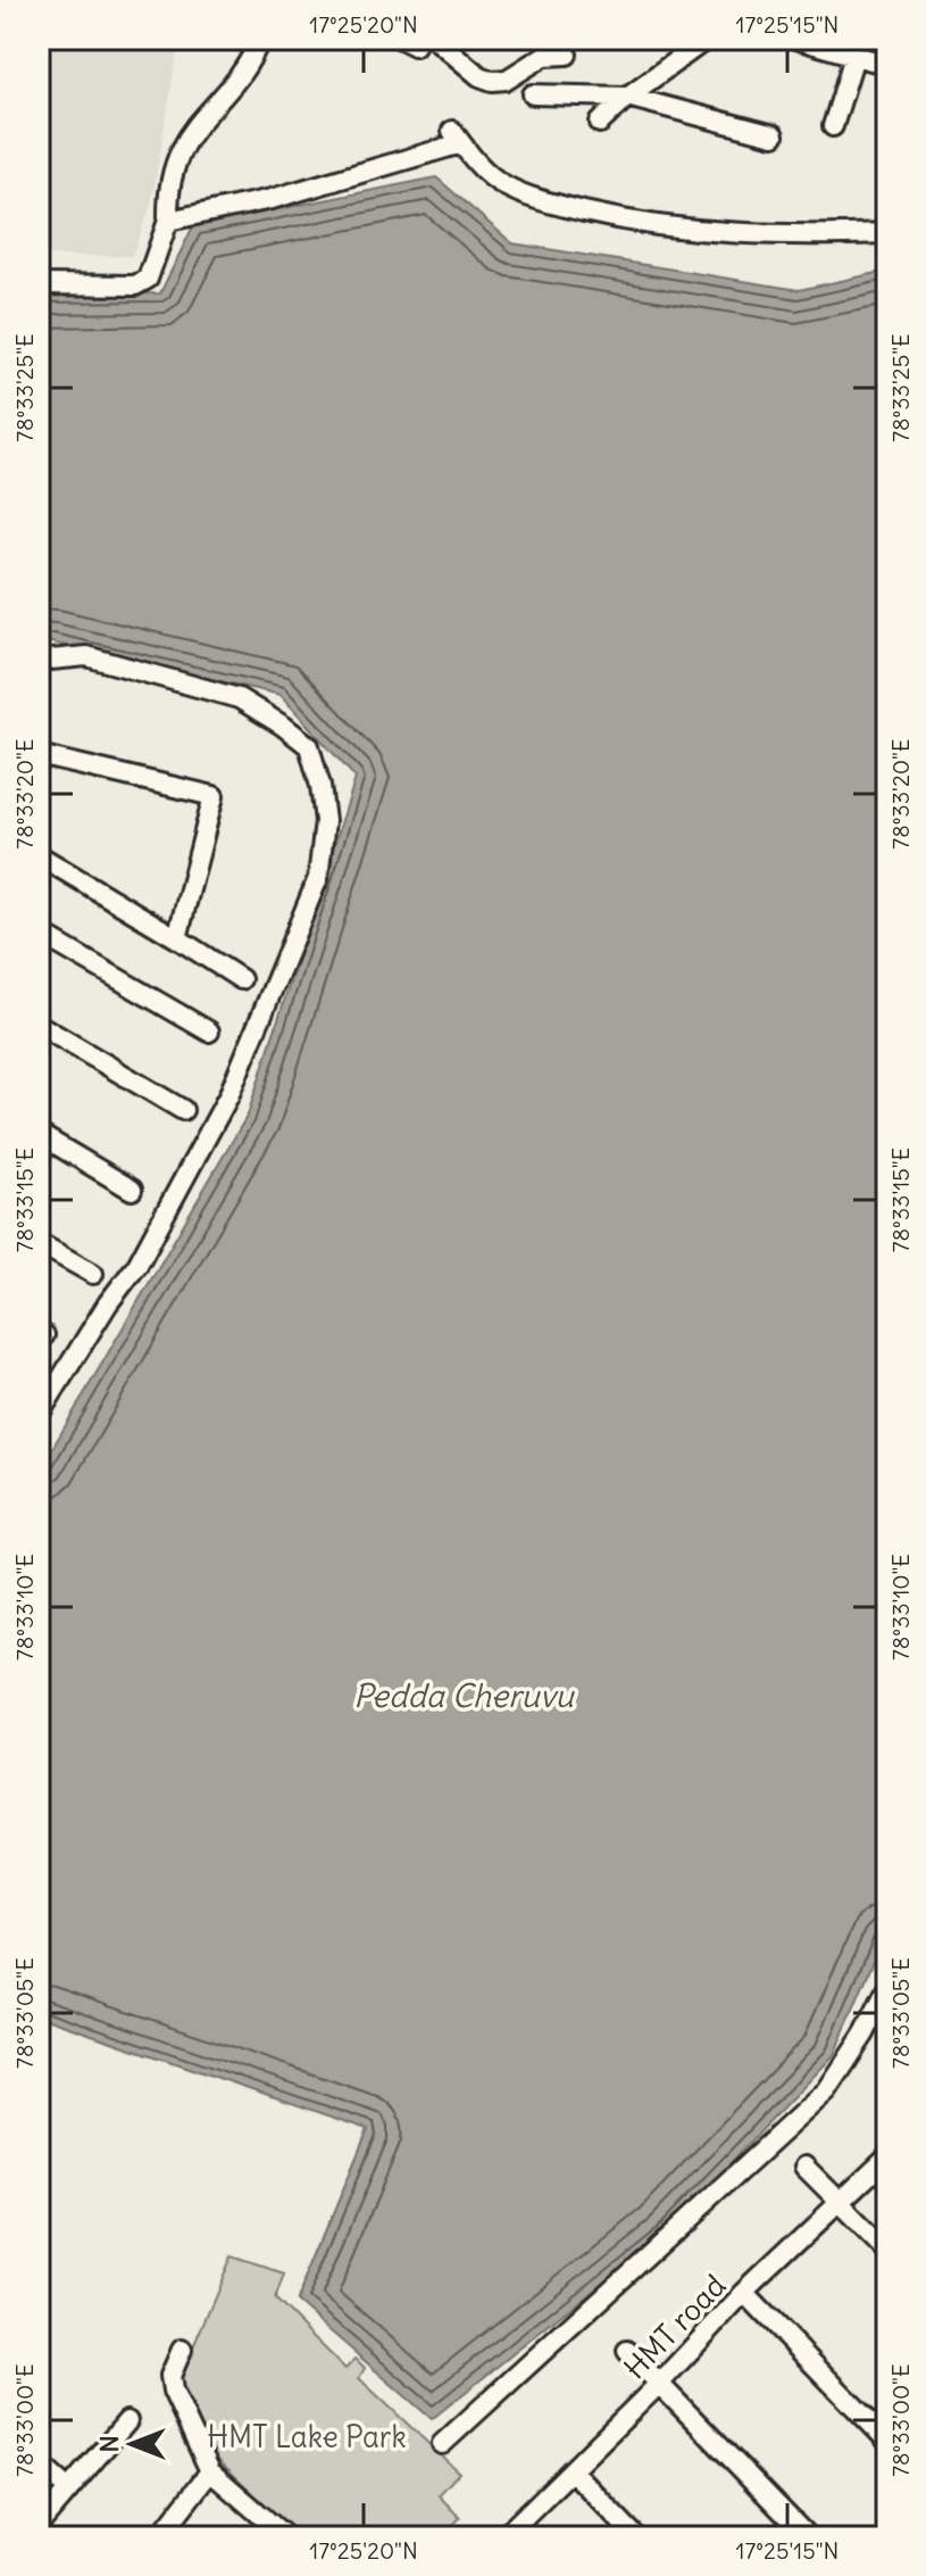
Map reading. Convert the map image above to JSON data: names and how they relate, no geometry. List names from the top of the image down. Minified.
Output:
{"streets":{"street":["HMT road"]},"water":["Pedda Cheruvu"],"parks":["HMT Lake Park"],"north":"left","coordinates":["17°25'20\"N","17°25'15\"N","78°33'25\"E","78°33'20\"E","78°33'15\"E","78°33'10\"E","78°33'05\"E","78°33'00\"E"]}
